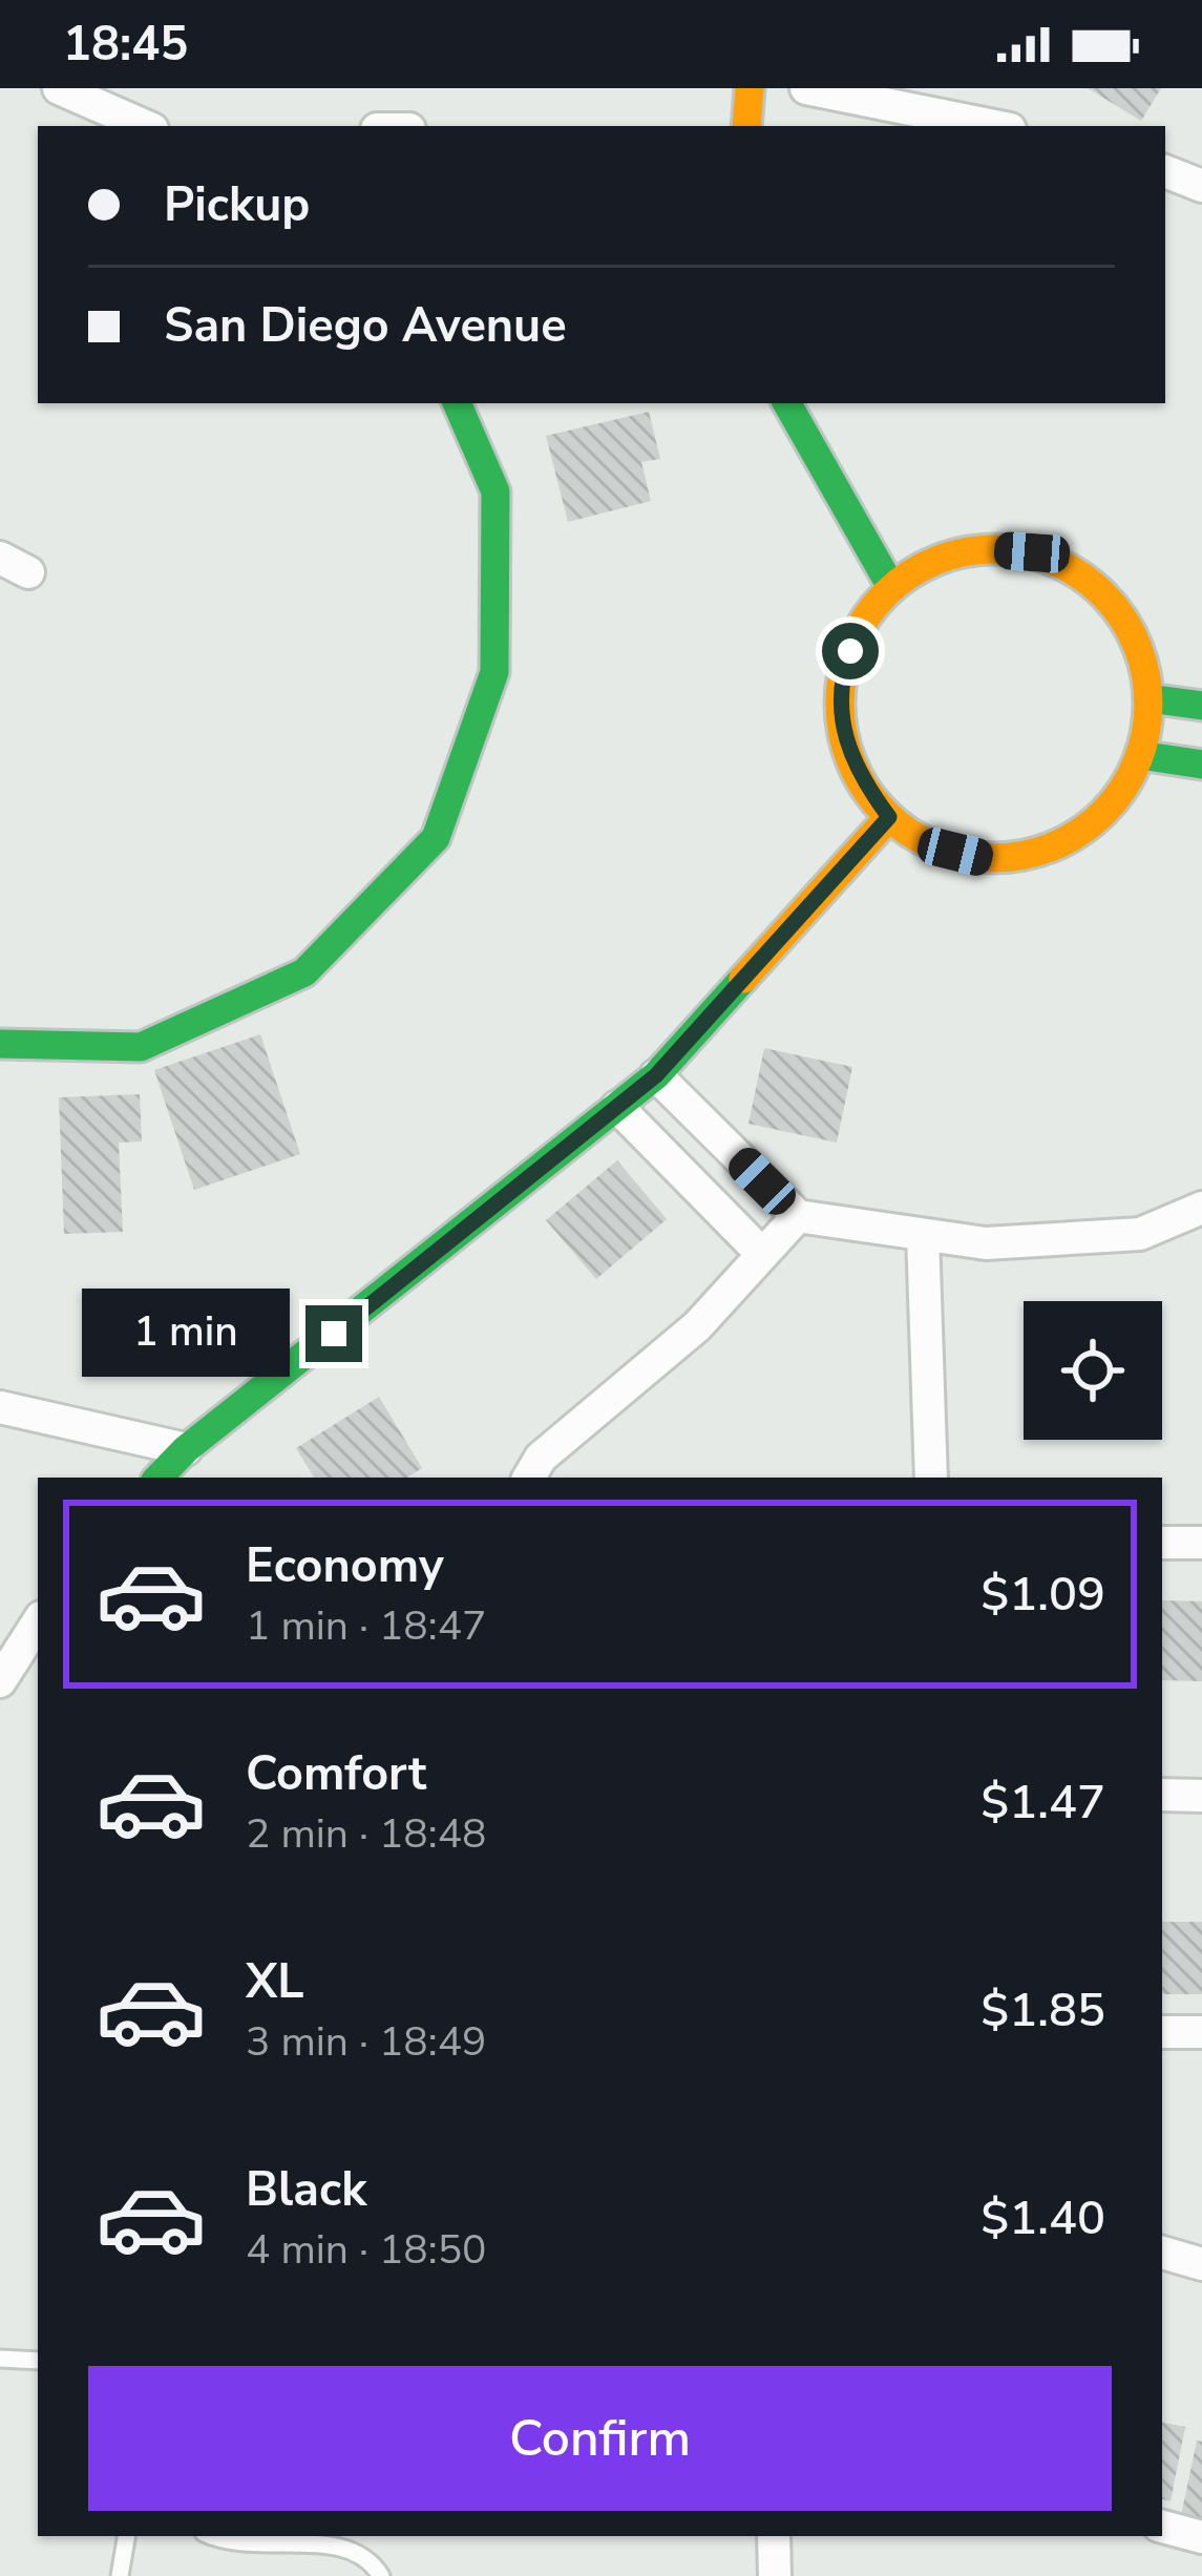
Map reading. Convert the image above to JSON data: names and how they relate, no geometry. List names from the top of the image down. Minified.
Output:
{"page":{"status":"18:45","banner":["Pickup","San Diego Avenue"],"bubble":"1 min","list":[{"name":"Economy","note":"1 min · 18:47","value":"$1.09"},{"name":"Comfort","note":"2 min · 18:48","value":"$1.47"},{"name":"XL","note":"3 min · 18:49","value":"$1.85"},{"name":"Black","note":"4 min · 18:50","value":"$1.40"}],"buttons":"Confirm"}}
